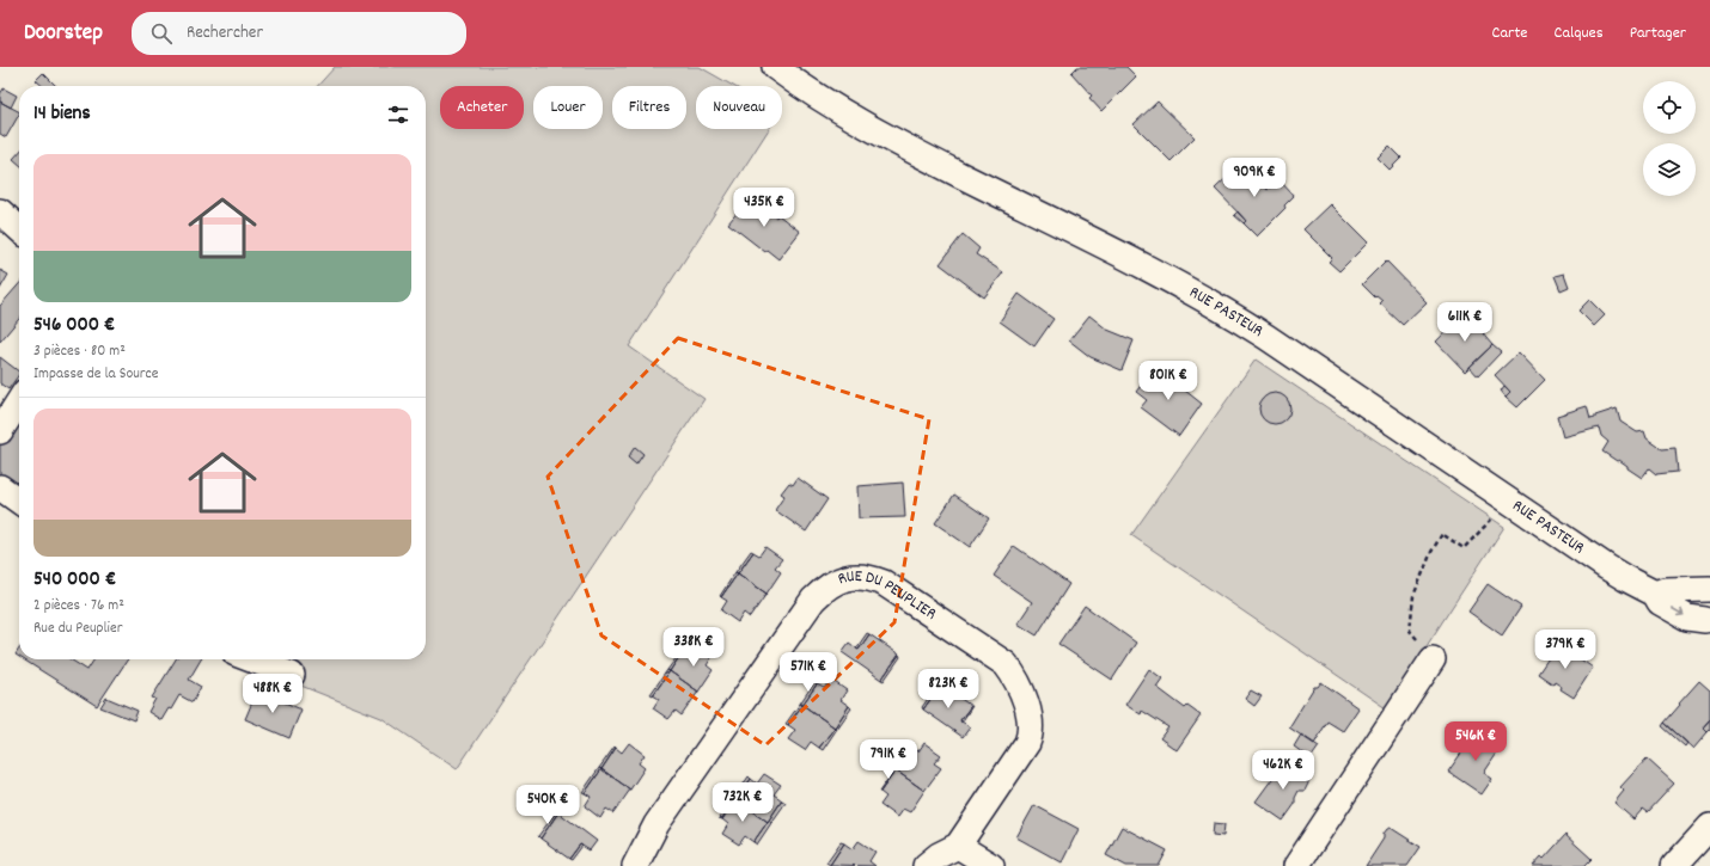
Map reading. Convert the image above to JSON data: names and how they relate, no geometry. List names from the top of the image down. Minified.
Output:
{"streets":{"street":["RUE PASTEUR","RUE DU PEUPLIER"]},"page":{"header":"Doorstep","search":"Rechercher","nav":["Carte","Calques","Partager"],"chip":["Acheter","Louer","Filtres","Nouveau"],"heading":"14 biens","list":[{"name":"546 000 €","note":"3 pièces · 80 m² · Impasse de la Source"},{"name":"540 000 €","note":"2 pièces · 76 m² · Rue du Peuplier"}],"price":["909K €","435K €","611K €","801K €","338K €","379K €","571K €","823K €","488K €","546K €","791K €","462K €","732K €","540K €"]}}
